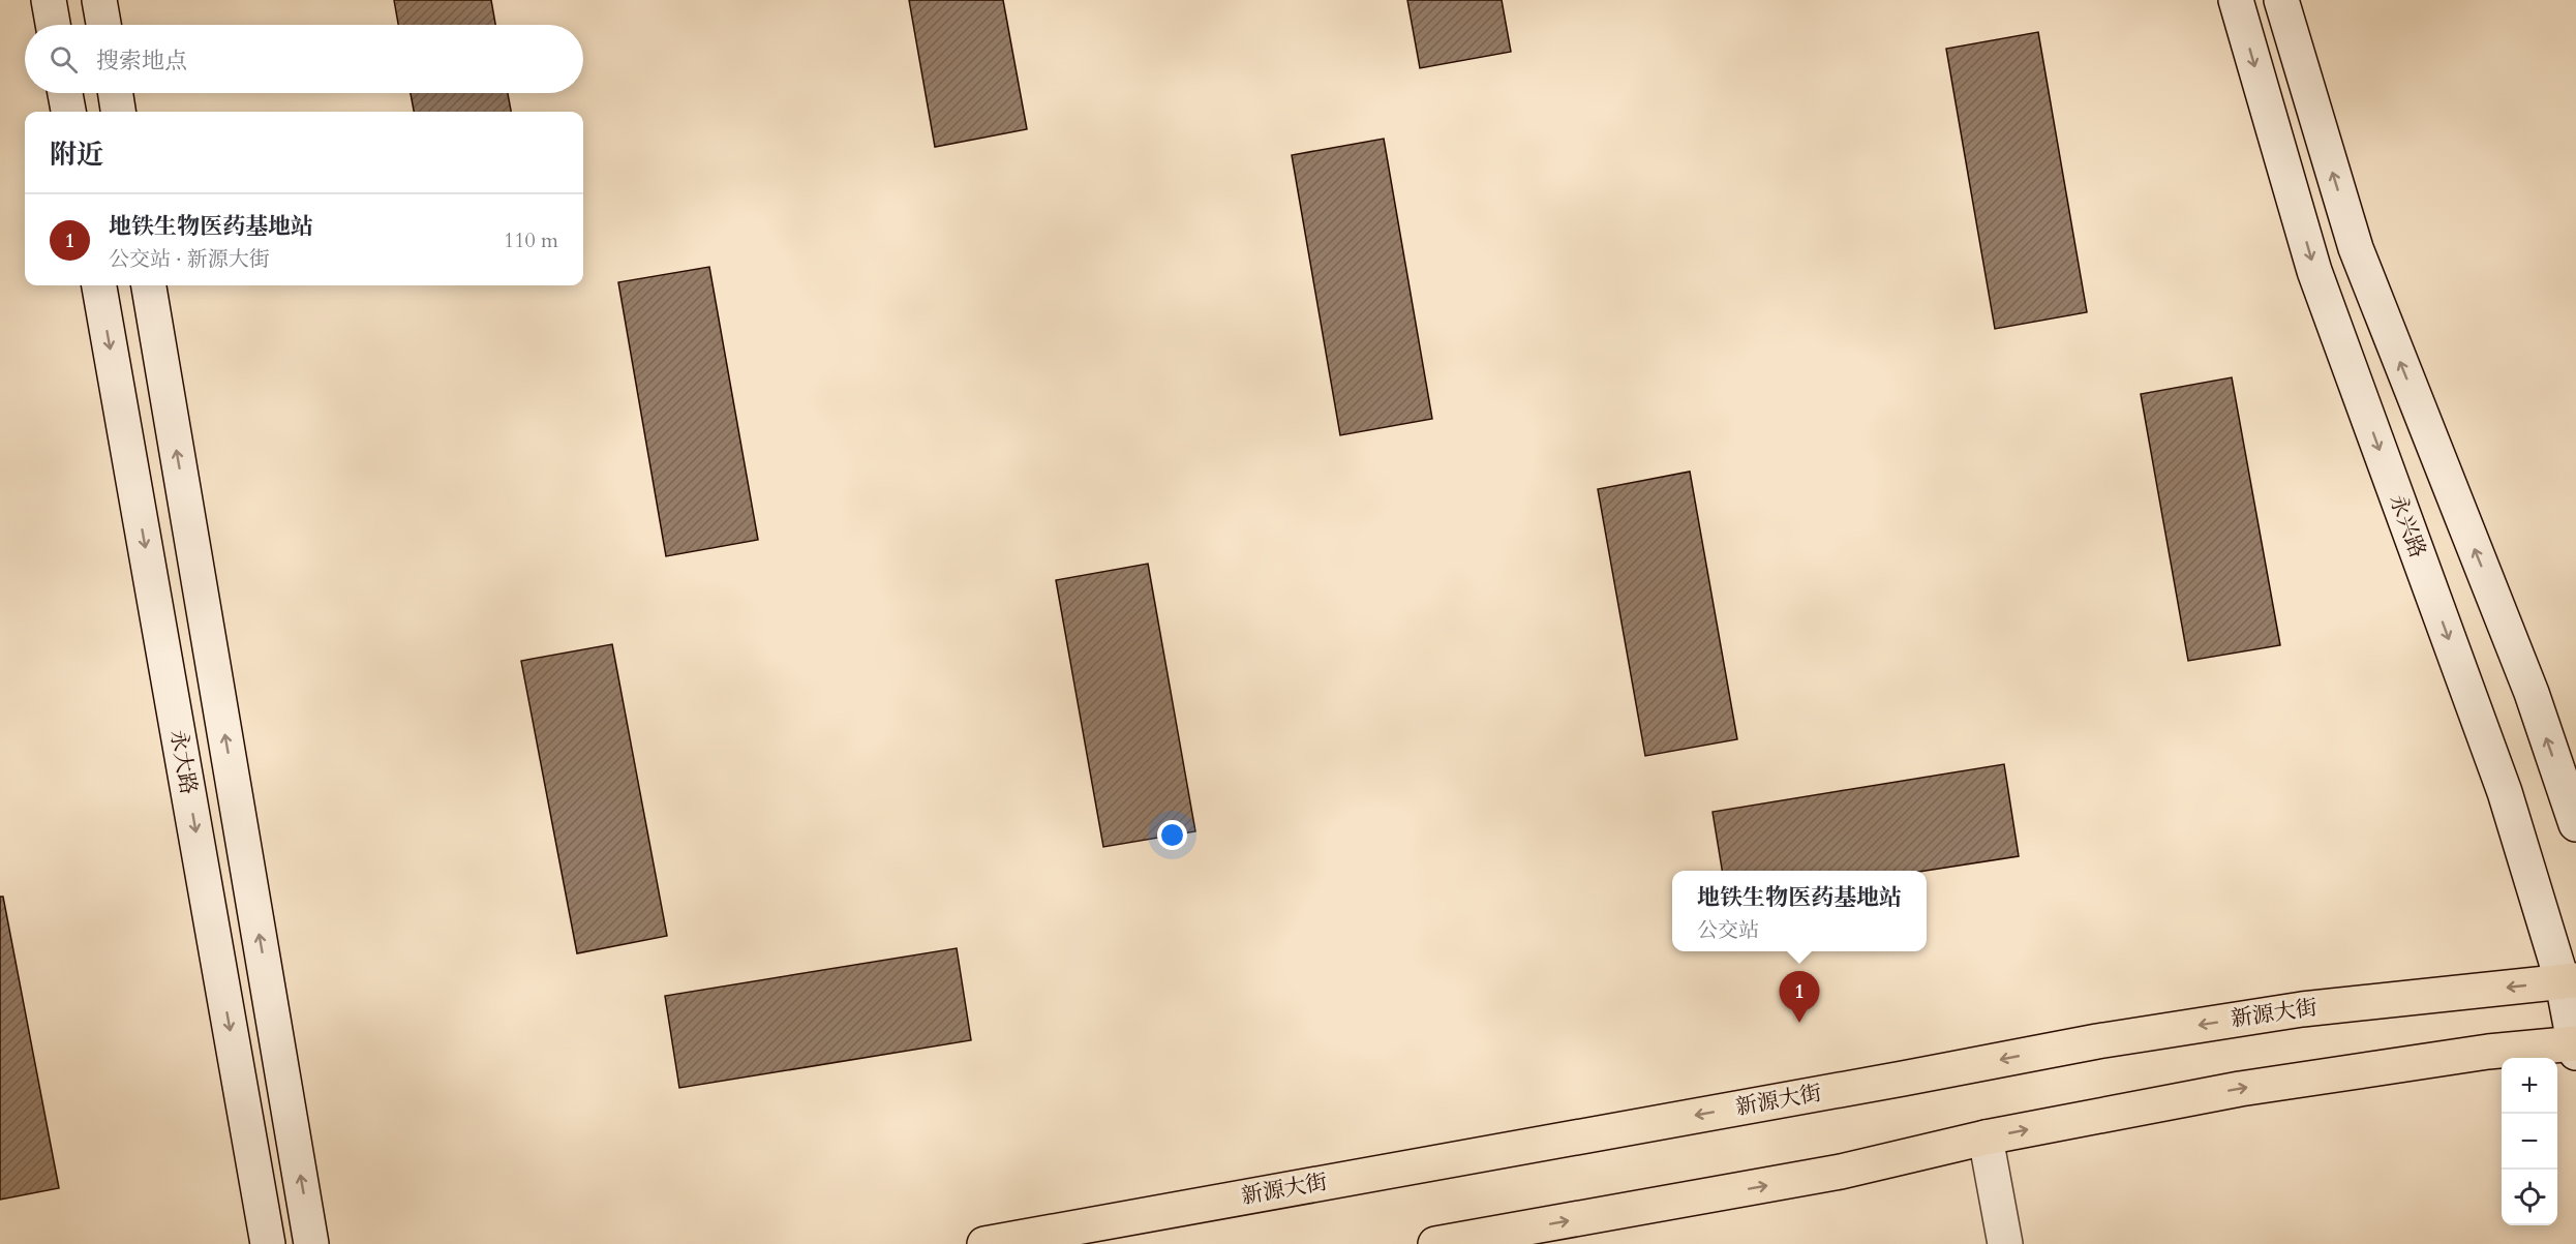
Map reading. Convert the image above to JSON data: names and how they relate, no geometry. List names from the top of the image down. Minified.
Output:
{"streets":{"main road":["新源大街"],"street":["永兴路","永大路"]},"crossings":[["永兴路","新源大街"]],"page":{"search":"搜索地点","heading":"附近","list":[{"mark":"1","name":"地铁生物医药基地站","note":"公交站 · 新源大街","value":"110 m"}],"popup":["地铁生物医药基地站","公交站"],"pins":"1","map_buttons":["+","−"]}}
